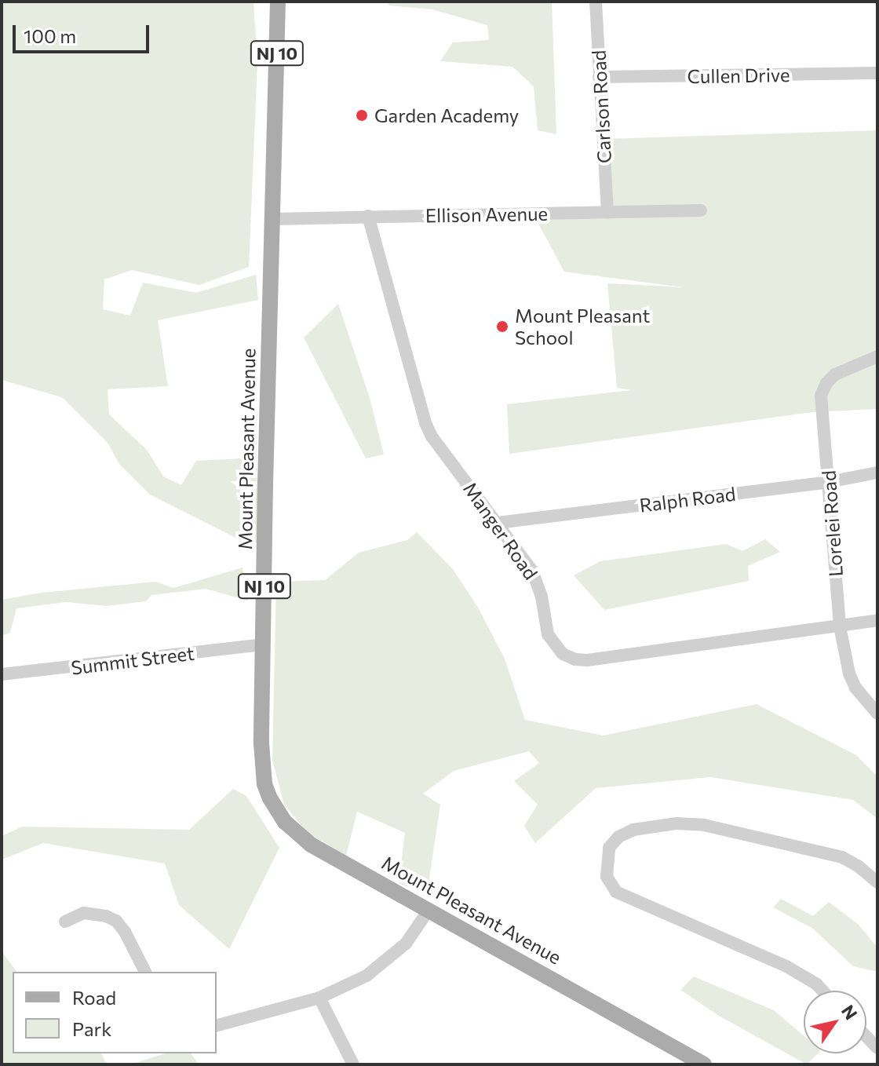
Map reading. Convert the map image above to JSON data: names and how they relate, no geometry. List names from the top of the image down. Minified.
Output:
{"streets":{"main road":["NJ 10","Mount Pleasant Avenue"],"street":["Cullen Drive","Carlson Road","Ellison Avenue","Ralph Road","Lorelei Road","Manger Road","Summit Street"]},"crossings":[["Cullen Drive","Carlson Road"],["Carlson Road","Ellison Avenue"],["Ellison Avenue","Mount Pleasant Avenue"],["Ellison Avenue","Manger Road"],["Mount Pleasant Avenue","Summit Street"],["Ralph Road","Lorelei Road"],["Ralph Road","Manger Road"],["Lorelei Road","Manger Road"]],"places":["Garden Academy","Mount Pleasant School"],"legend":["Road","Park"],"scale_bar":"100 m","north":"top right"}
